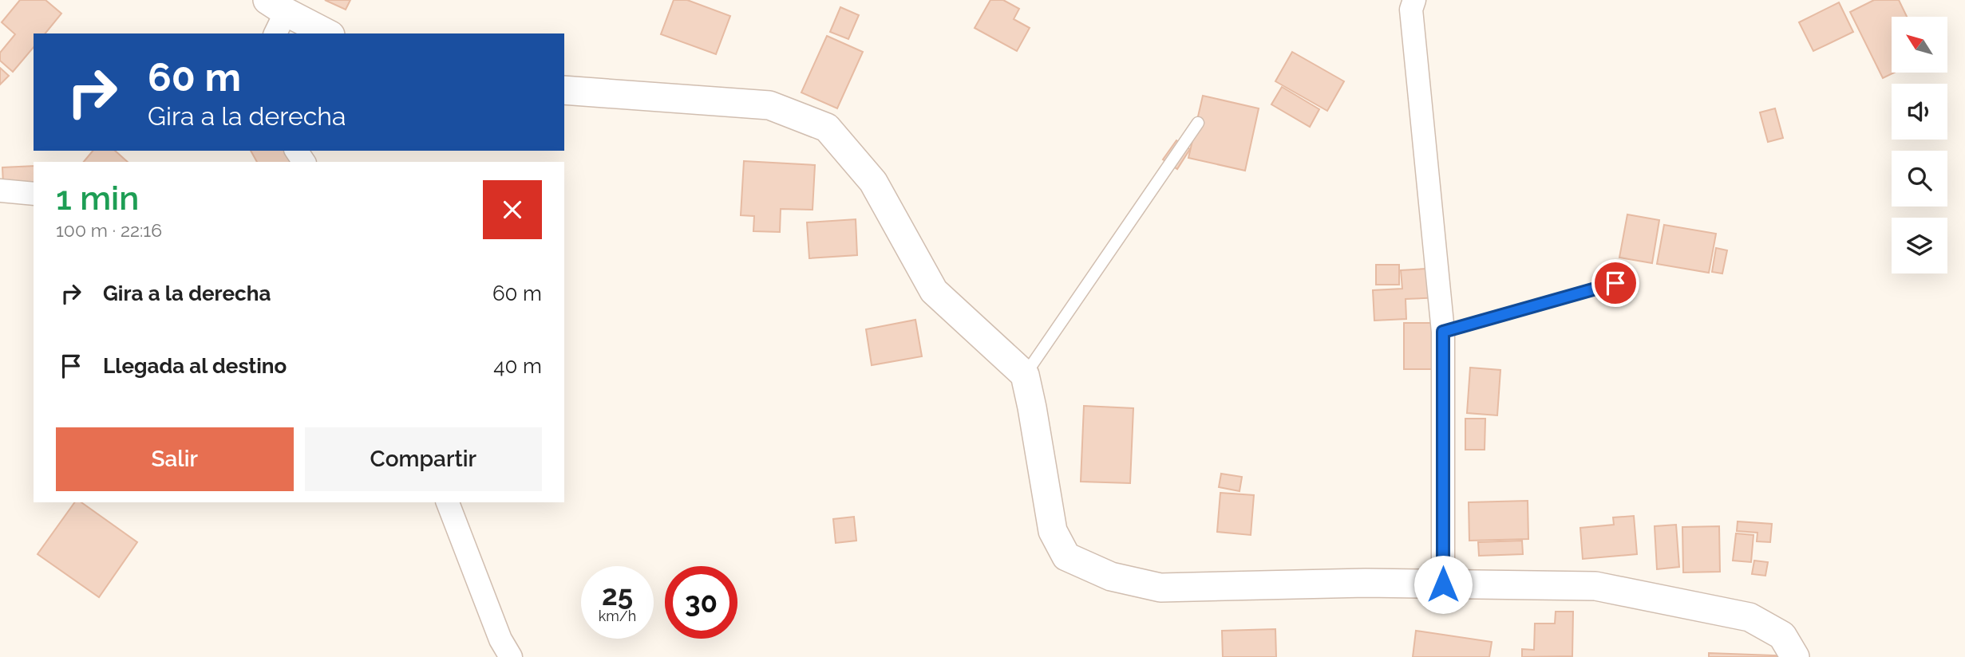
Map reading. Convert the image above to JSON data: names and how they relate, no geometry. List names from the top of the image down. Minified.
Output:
{"north":"top left","page":{"turn":["60 m","Gira a la derecha"],"heading":["1 min","100 m · 22:16"],"list":[{"name":"Gira a la derecha","value":"60 m"},{"name":"Llegada al destino","value":"40 m"}],"buttons":["Salir","Compartir"],"speed":"25 km/h","limit":"30"}}
